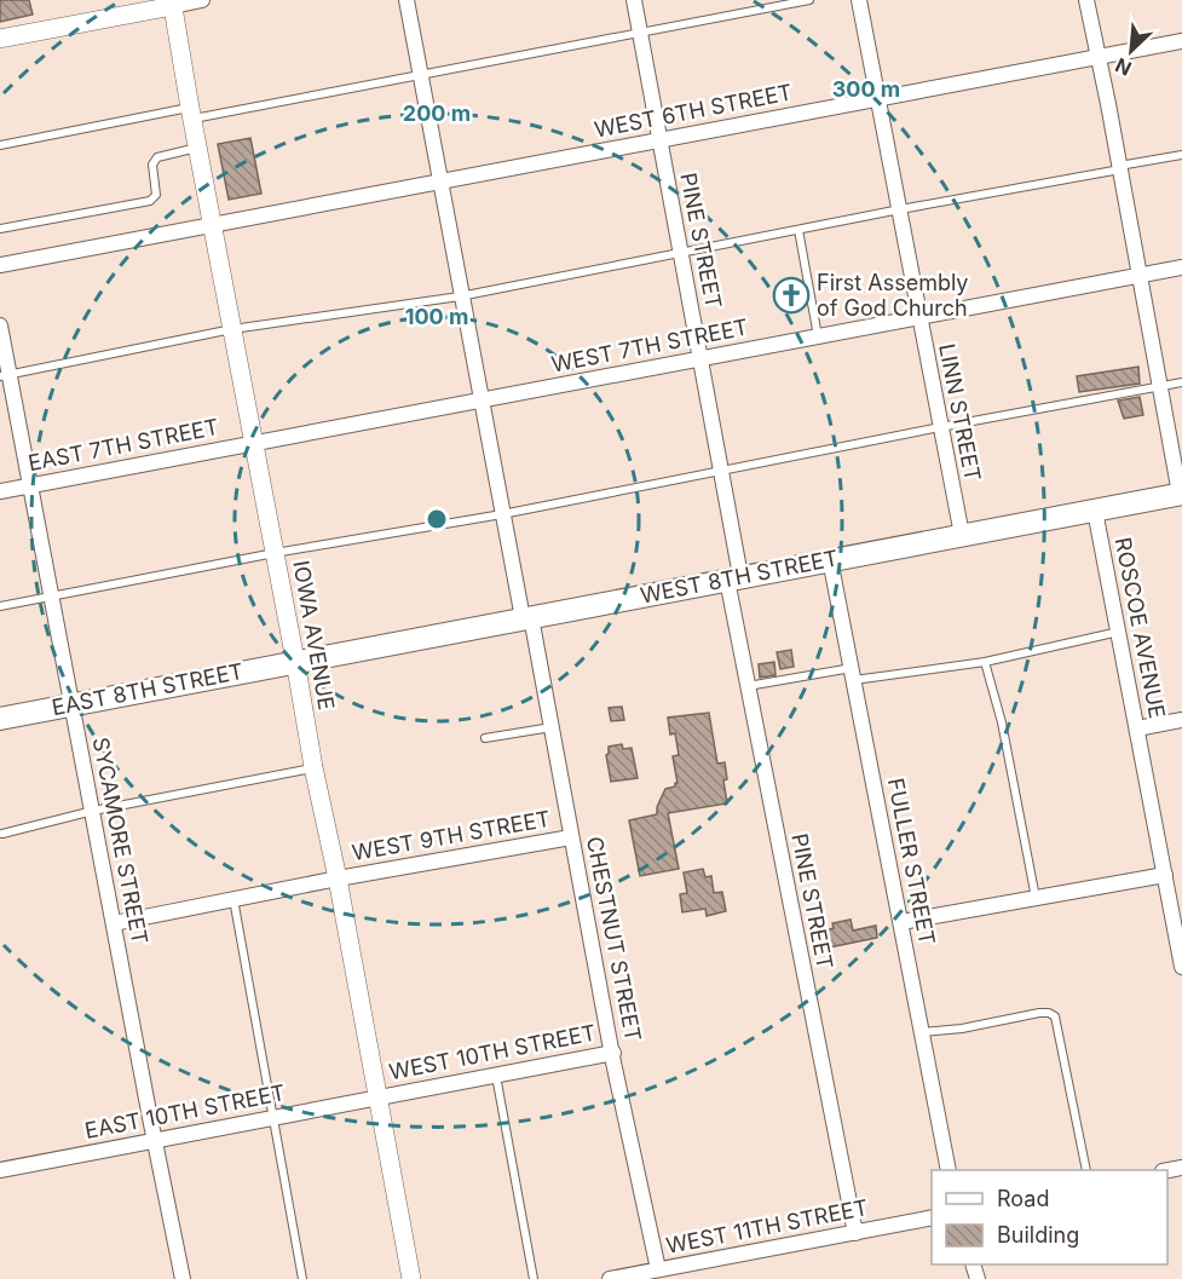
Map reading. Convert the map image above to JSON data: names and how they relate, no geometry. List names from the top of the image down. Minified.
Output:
{"streets":{"main road":["WEST 8TH STREET","EAST 8TH STREET"],"street":["WEST 6TH STREET","PINE STREET","WEST 7TH STREET","LINN STREET","EAST 7TH STREET","ROSCOE AVENUE","IOWA AVENUE","WEST 9TH STREET","SYCAMORE STREET","FULLER STREET","CHESTNUT STREET","WEST 10TH STREET","EAST 10TH STREET","WEST 11TH STREET"]},"crossings":[["WEST 6TH STREET","PINE STREET"],["WEST 6TH STREET","LINN STREET"],["WEST 6TH STREET","IOWA AVENUE"],["WEST 6TH STREET","CHESTNUT STREET"],["PINE STREET","WEST 7TH STREET"],["PINE STREET","WEST 8TH STREET"],["PINE STREET","WEST 11TH STREET"],["WEST 7TH STREET","LINN STREET"],["WEST 7TH STREET","EAST 7TH STREET"],["WEST 7TH STREET","IOWA AVENUE"],["WEST 7TH STREET","CHESTNUT STREET"],["LINN STREET","WEST 8TH STREET"],["EAST 7TH STREET","IOWA AVENUE"],["EAST 7TH STREET","SYCAMORE STREET"],["WEST 8TH STREET","ROSCOE AVENUE"],["WEST 8TH STREET","IOWA AVENUE"],["WEST 8TH STREET","EAST 8TH STREET"],["WEST 8TH STREET","FULLER STREET"],["WEST 8TH STREET","CHESTNUT STREET"],["IOWA AVENUE","EAST 8TH STREET"],["IOWA AVENUE","WEST 9TH STREET"],["IOWA AVENUE","WEST 10TH STREET"],["IOWA AVENUE","EAST 10TH STREET"],["EAST 8TH STREET","SYCAMORE STREET"],["WEST 9TH STREET","SYCAMORE STREET"],["WEST 9TH STREET","CHESTNUT STREET"],["SYCAMORE STREET","EAST 10TH STREET"],["CHESTNUT STREET","WEST 10TH STREET"],["CHESTNUT STREET","WEST 11TH STREET"],["WEST 10TH STREET","EAST 10TH STREET"]],"places":{"church":["First Assembly of God Church"]},"legend":["Road","Building"],"north":"bottom left","rings":["300 m","200 m","100 m"]}
